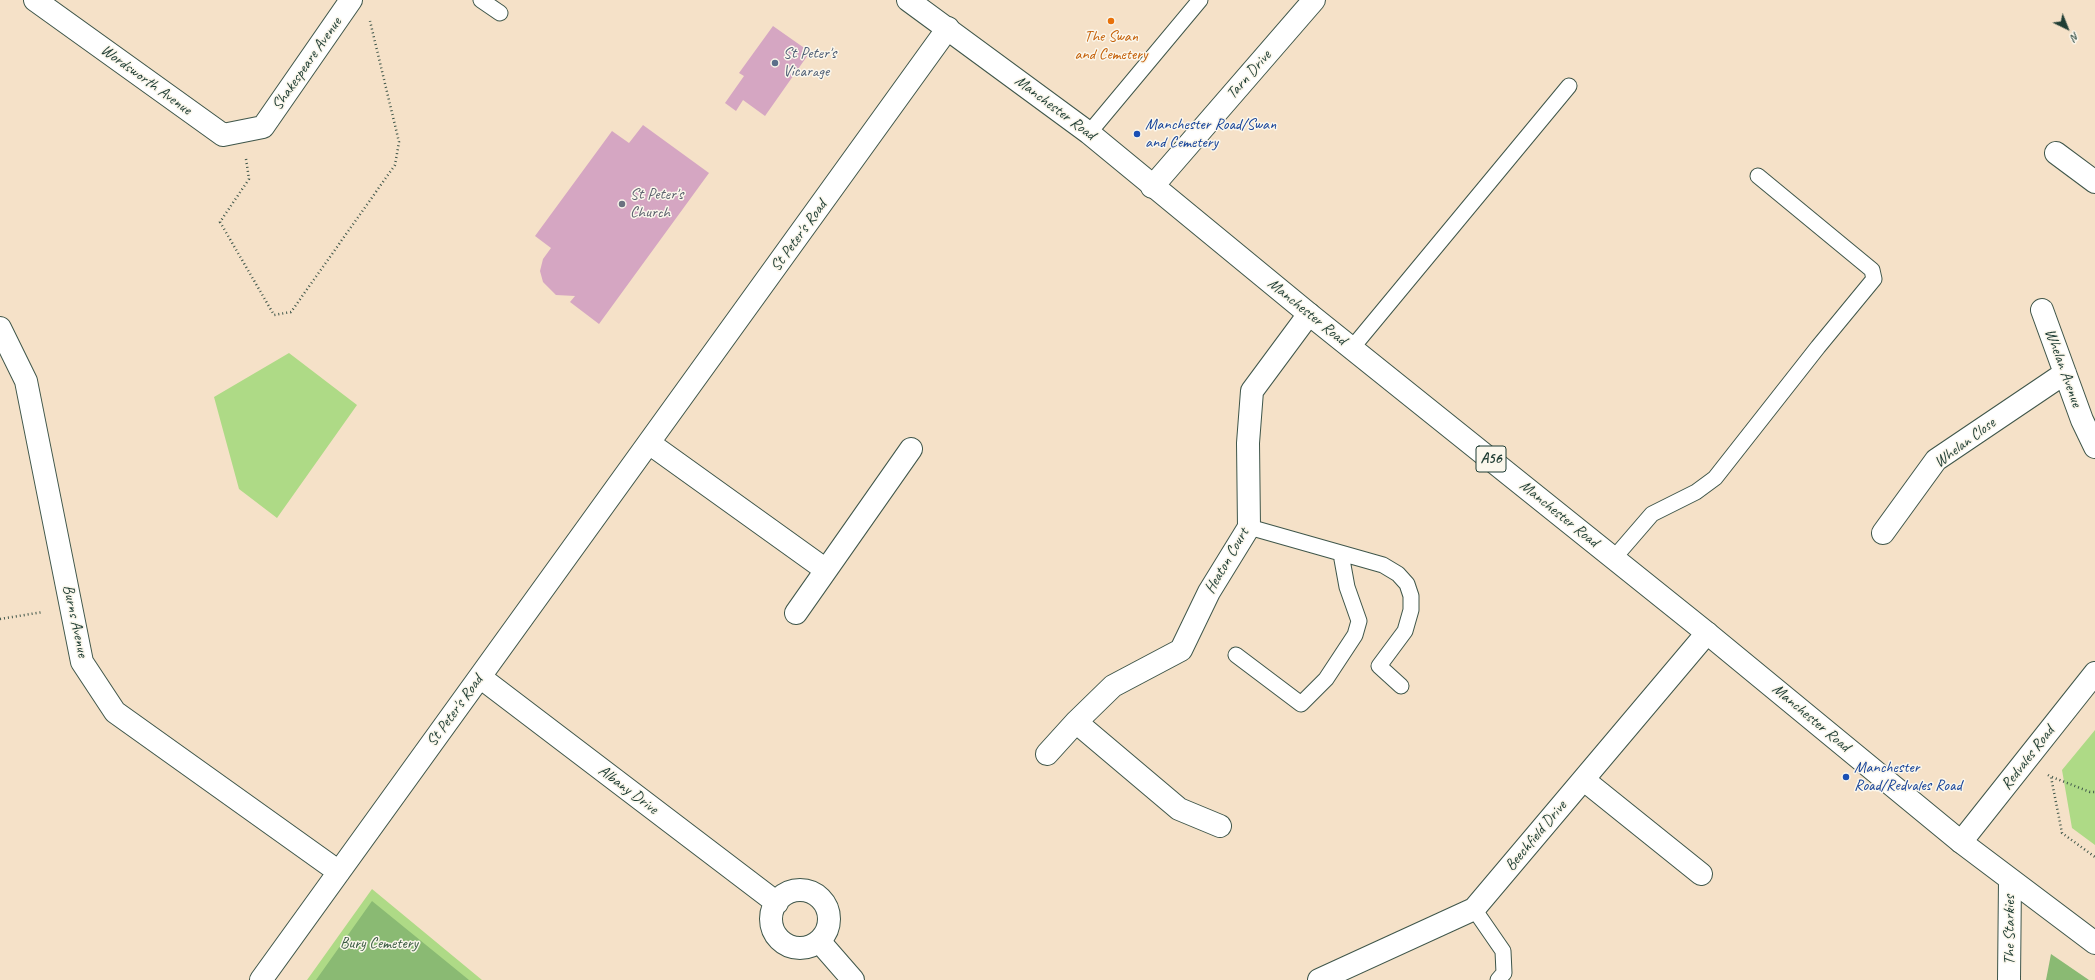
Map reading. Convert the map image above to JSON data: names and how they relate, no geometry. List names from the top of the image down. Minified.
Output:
{"streets":{"main road":["Shakespeare Avenue","Tarn Drive","Wordsworth Avenue","Manchester Road","St Peter's Road","Whelan Avenue","Whelan Close","A56","Heaton Court","Burns Avenue","Redvales Road","Albany Drive","Beechfield Drive","The Starkies"]},"crossings":[["Shakespeare Avenue","Wordsworth Avenue"],["Tarn Drive","Manchester Road"],["Manchester Road","St Peter's Road"],["Manchester Road","Heaton Court"],["Manchester Road","Redvales Road"],["Manchester Road","Beechfield Drive"],["Manchester Road","The Starkies"],["St Peter's Road","Burns Avenue"],["St Peter's Road","Albany Drive"],["Whelan Avenue","Whelan Close"]],"parks":["Bury Cemetery"],"places":["The Swan and Cemetery","St Peter's Vicarage","Manchester Road/Swan and Cemetery","St Peter's Church","Manchester Road/Redvales Road"],"north":"bottom right"}
